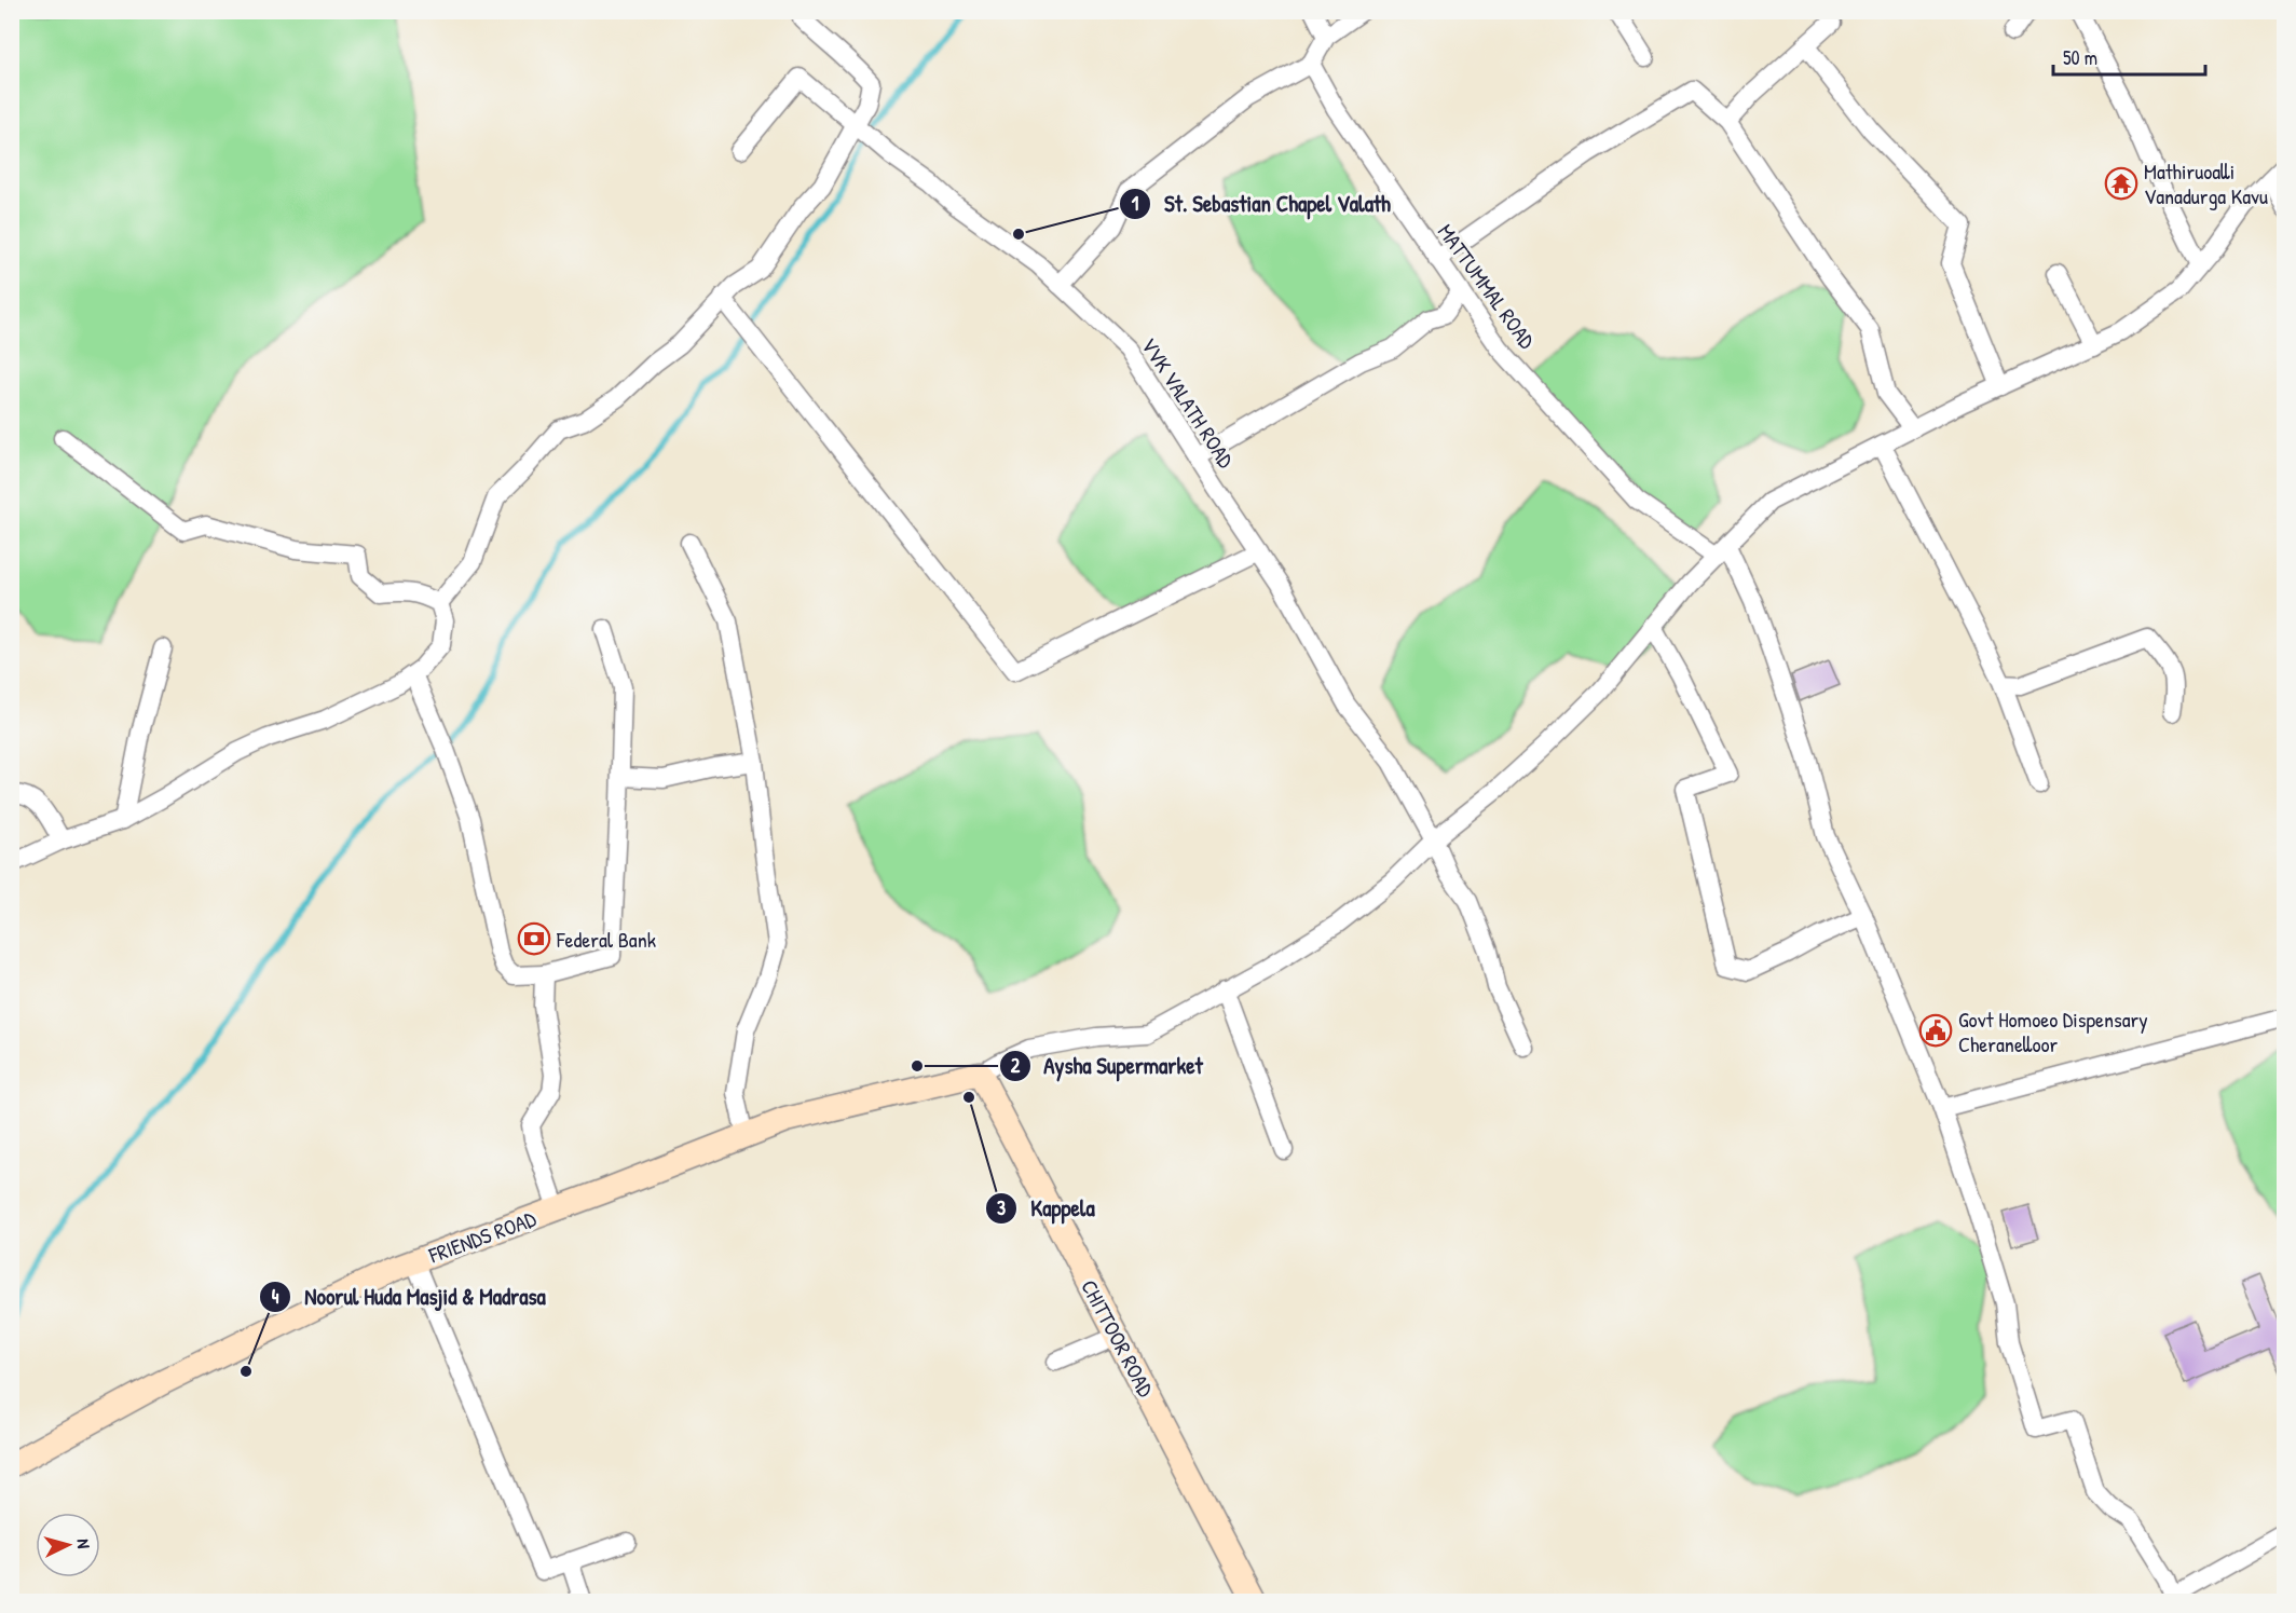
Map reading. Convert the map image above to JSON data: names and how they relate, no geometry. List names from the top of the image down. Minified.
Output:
{"streets":{"main road":["FRIENDS ROAD","CHITTOOR ROAD"],"street":["MATTUMMAL ROAD","VVK VALATH ROAD"]},"crossings":[["FRIENDS ROAD","CHITTOOR ROAD"]],"places":{"temple":["Mathiruoalli Vanadurga Kavu"],"other":["St. Sebastian Chapel Valath","Aysha Supermarket","Kappela","Noorul Huda Masjid & Madrasa"],"bank":["Federal Bank"],"public building":["Govt Homoeo Dispensary Cheranelloor"]},"scale_bar":"50 m","north":"right"}
